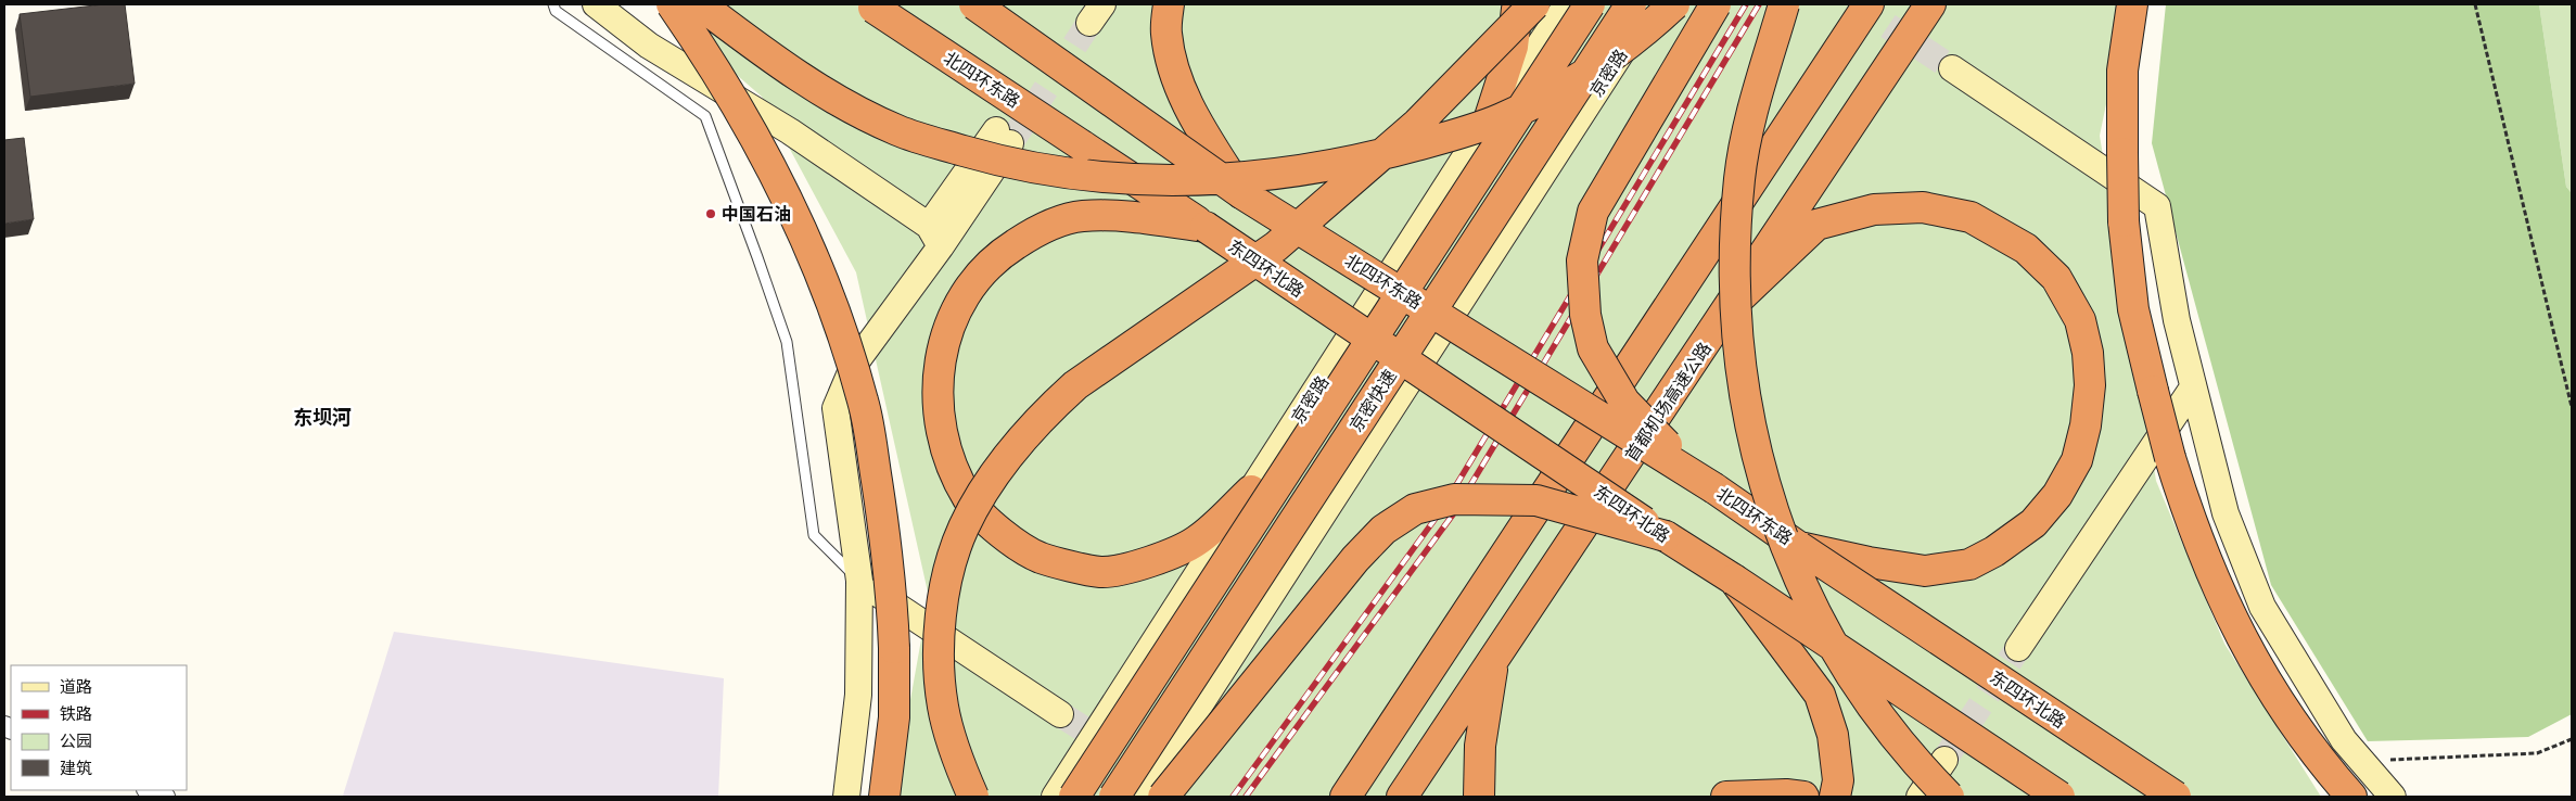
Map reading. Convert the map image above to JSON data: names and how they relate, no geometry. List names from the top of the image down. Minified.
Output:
{"streets":{"highway":["北四环东路","东四环北路","京密快速","首都机场高速公路"],"street":["京密路"]},"crossings":[["北四环东路","东四环北路"]],"districts":["东坝河"],"places":["中国石油"],"legend":["道路","铁路","公园","建筑"]}
